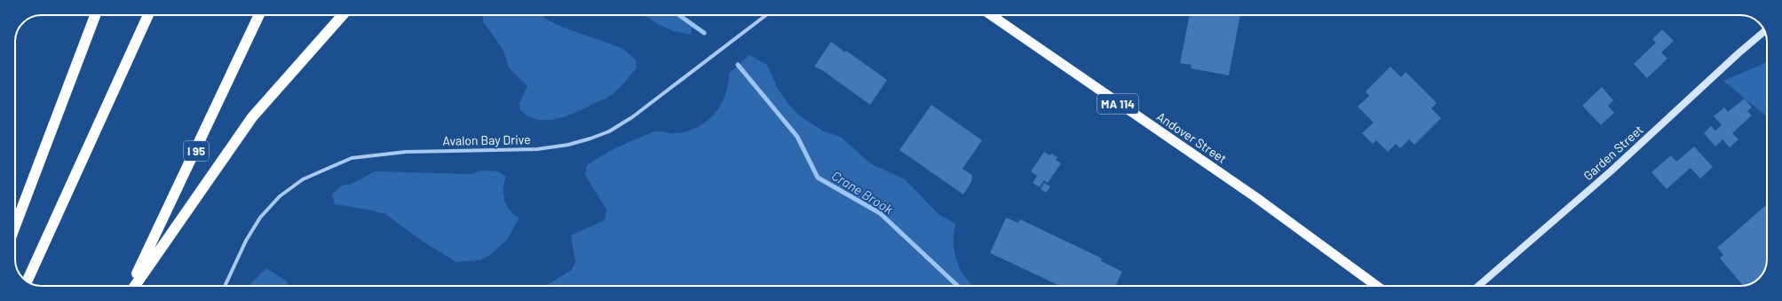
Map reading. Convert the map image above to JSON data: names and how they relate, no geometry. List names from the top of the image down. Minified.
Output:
{"streets":{"highway":["MA 114","Andover Street","I 95"],"main road":["Garden Street"],"street":["Avalon Bay Drive"]},"water":["Crane Brook"]}
